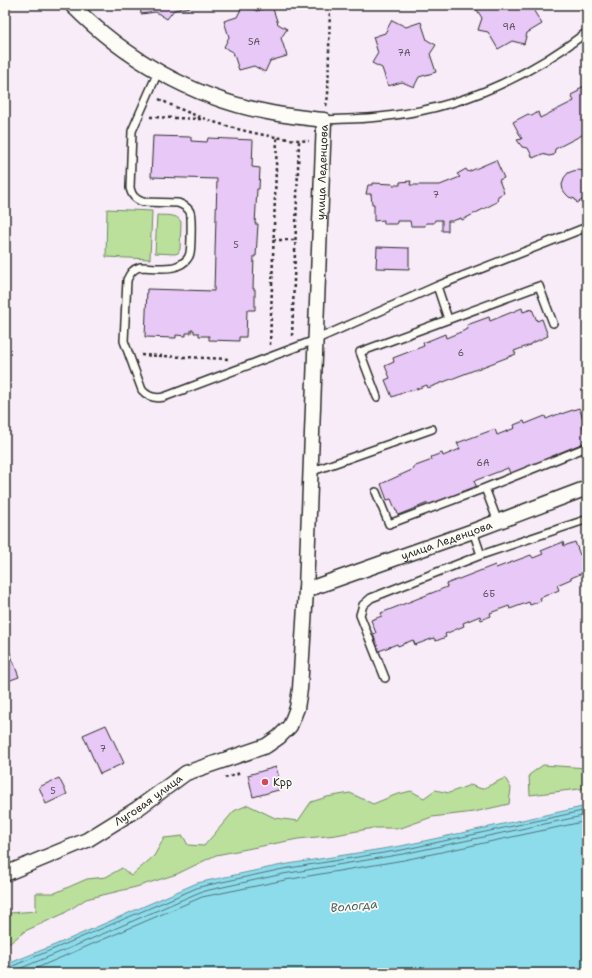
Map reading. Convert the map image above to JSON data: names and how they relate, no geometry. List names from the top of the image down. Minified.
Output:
{"streets":{"street":["улица Леденцова","Луговая улица"]},"crossings":[["улица Леденцова","Луговая улица"]],"water":["Вологда"],"places":["Kpp"],"house_numbers":["9А","5А","7А","7","5","6","6А","6Б","7","5"]}
